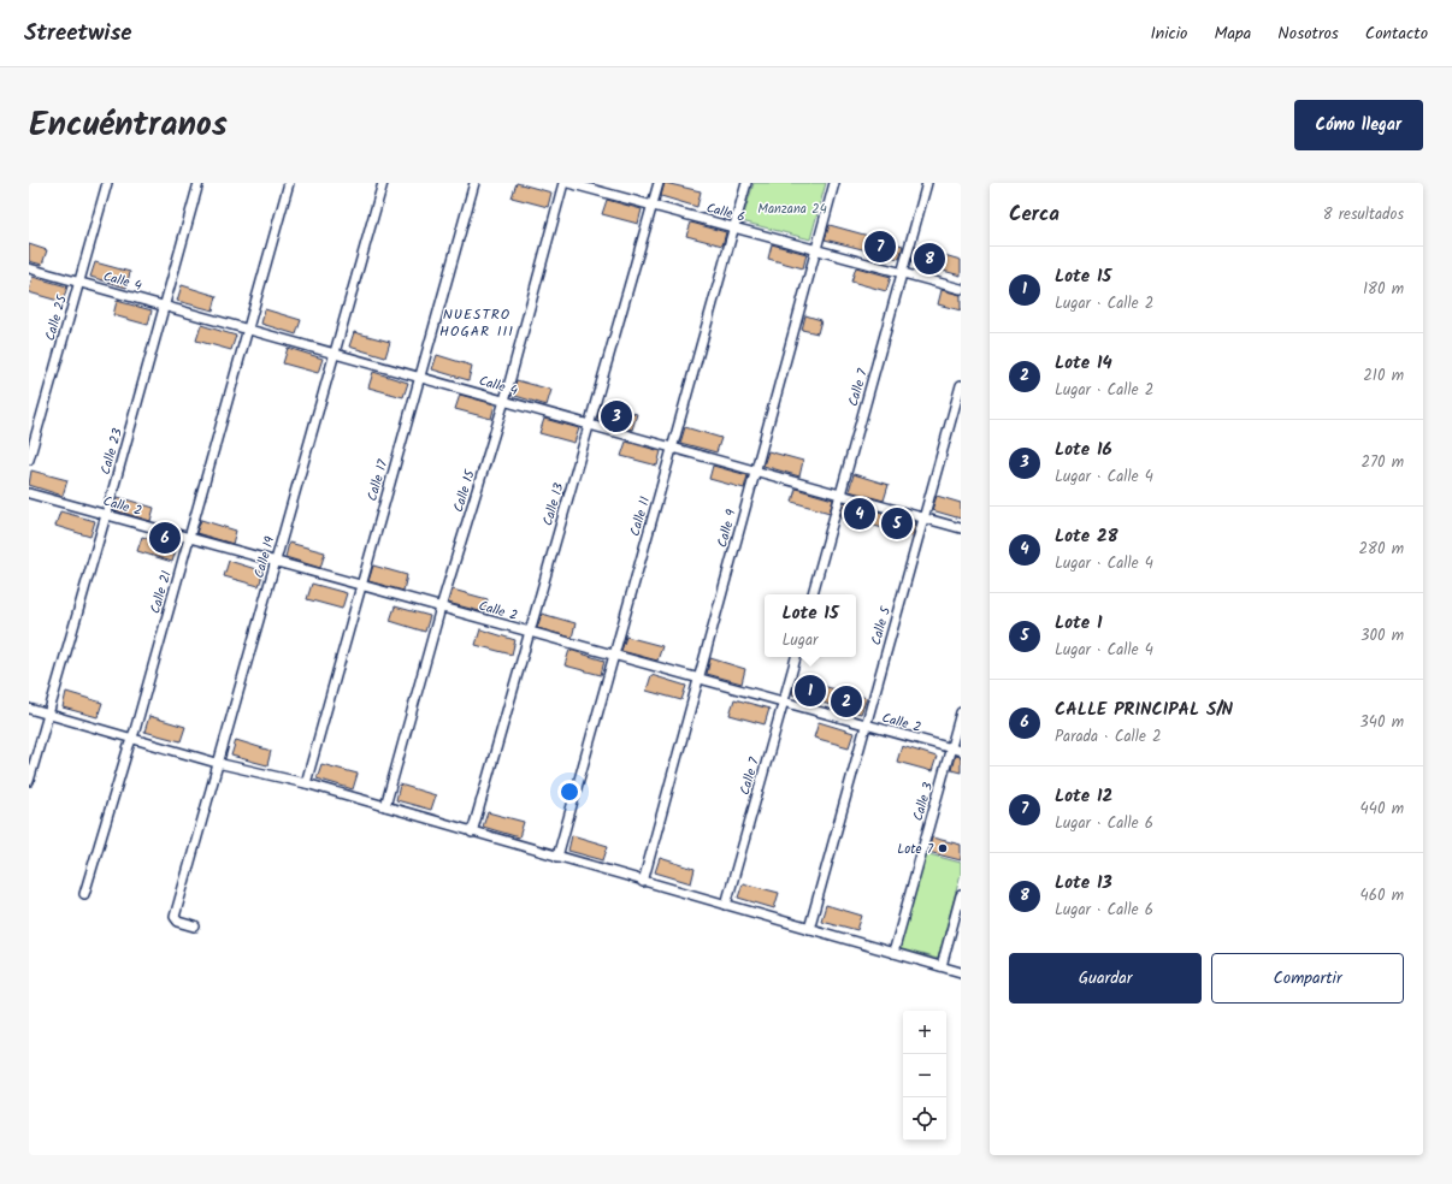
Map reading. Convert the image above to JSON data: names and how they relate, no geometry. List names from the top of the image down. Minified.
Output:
{"streets":{"street":["Calle 6","Calle 4","Calle 25","Calle 7","Calle 23","Calle 17","Calle 15","Calle 13","Calle 2","Calle 11","Calle 9","Calle 19","Calle 21","Calle 5","Calle 3"]},"crossings":[["Calle 6","Calle 7"],["Calle 6","Calle 13"],["Calle 6","Calle 11"],["Calle 6","Calle 9"],["Calle 4","Calle 25"],["Calle 4","Calle 7"],["Calle 4","Calle 23"],["Calle 4","Calle 17"],["Calle 4","Calle 15"],["Calle 4","Calle 13"],["Calle 4","Calle 11"],["Calle 4","Calle 9"],["Calle 4","Calle 19"],["Calle 4","Calle 21"],["Calle 4","Calle 5"],["Calle 7","Calle 2"],["Calle 23","Calle 2"],["Calle 17","Calle 2"],["Calle 15","Calle 2"],["Calle 13","Calle 2"],["Calle 2","Calle 11"],["Calle 2","Calle 9"],["Calle 2","Calle 19"],["Calle 2","Calle 21"],["Calle 2","Calle 5"],["Calle 2","Calle 3"]],"districts":["NUESTRO HOGAR III"],"parks":["Manzana 24"],"places":["Lote 7"],"page":{"header":"Streetwise","nav":["Inicio","Mapa","Nosotros","Contacto"],"title":"Encuéntranos","buttons":["Cómo llegar",["Guardar","Compartir"]],"heading":["Cerca","8 resultados"],"pins":["7","8","3","4","5","6","1","2"],"list":[{"mark":"1","name":"Lote 15","note":"Lugar · Calle 2","value":"180 m"},{"mark":"2","name":"Lote 14","note":"Lugar · Calle 2","value":"210 m"},{"mark":"3","name":"Lote 16","note":"Lugar · Calle 4","value":"270 m"},{"mark":"4","name":"Lote 28","note":"Lugar · Calle 4","value":"280 m"},{"mark":"5","name":"Lote 1","note":"Lugar · Calle 4","value":"300 m"},{"mark":"6","name":"CALLE PRINCIPAL S/N","note":"Parada · Calle 2","value":"340 m"},{"mark":"7","name":"Lote 12","note":"Lugar · Calle 6","value":"440 m"},{"mark":"8","name":"Lote 13","note":"Lugar · Calle 6","value":"460 m"}],"popup":["Lote 15","Lugar"],"map_buttons":["+","−"]}}
